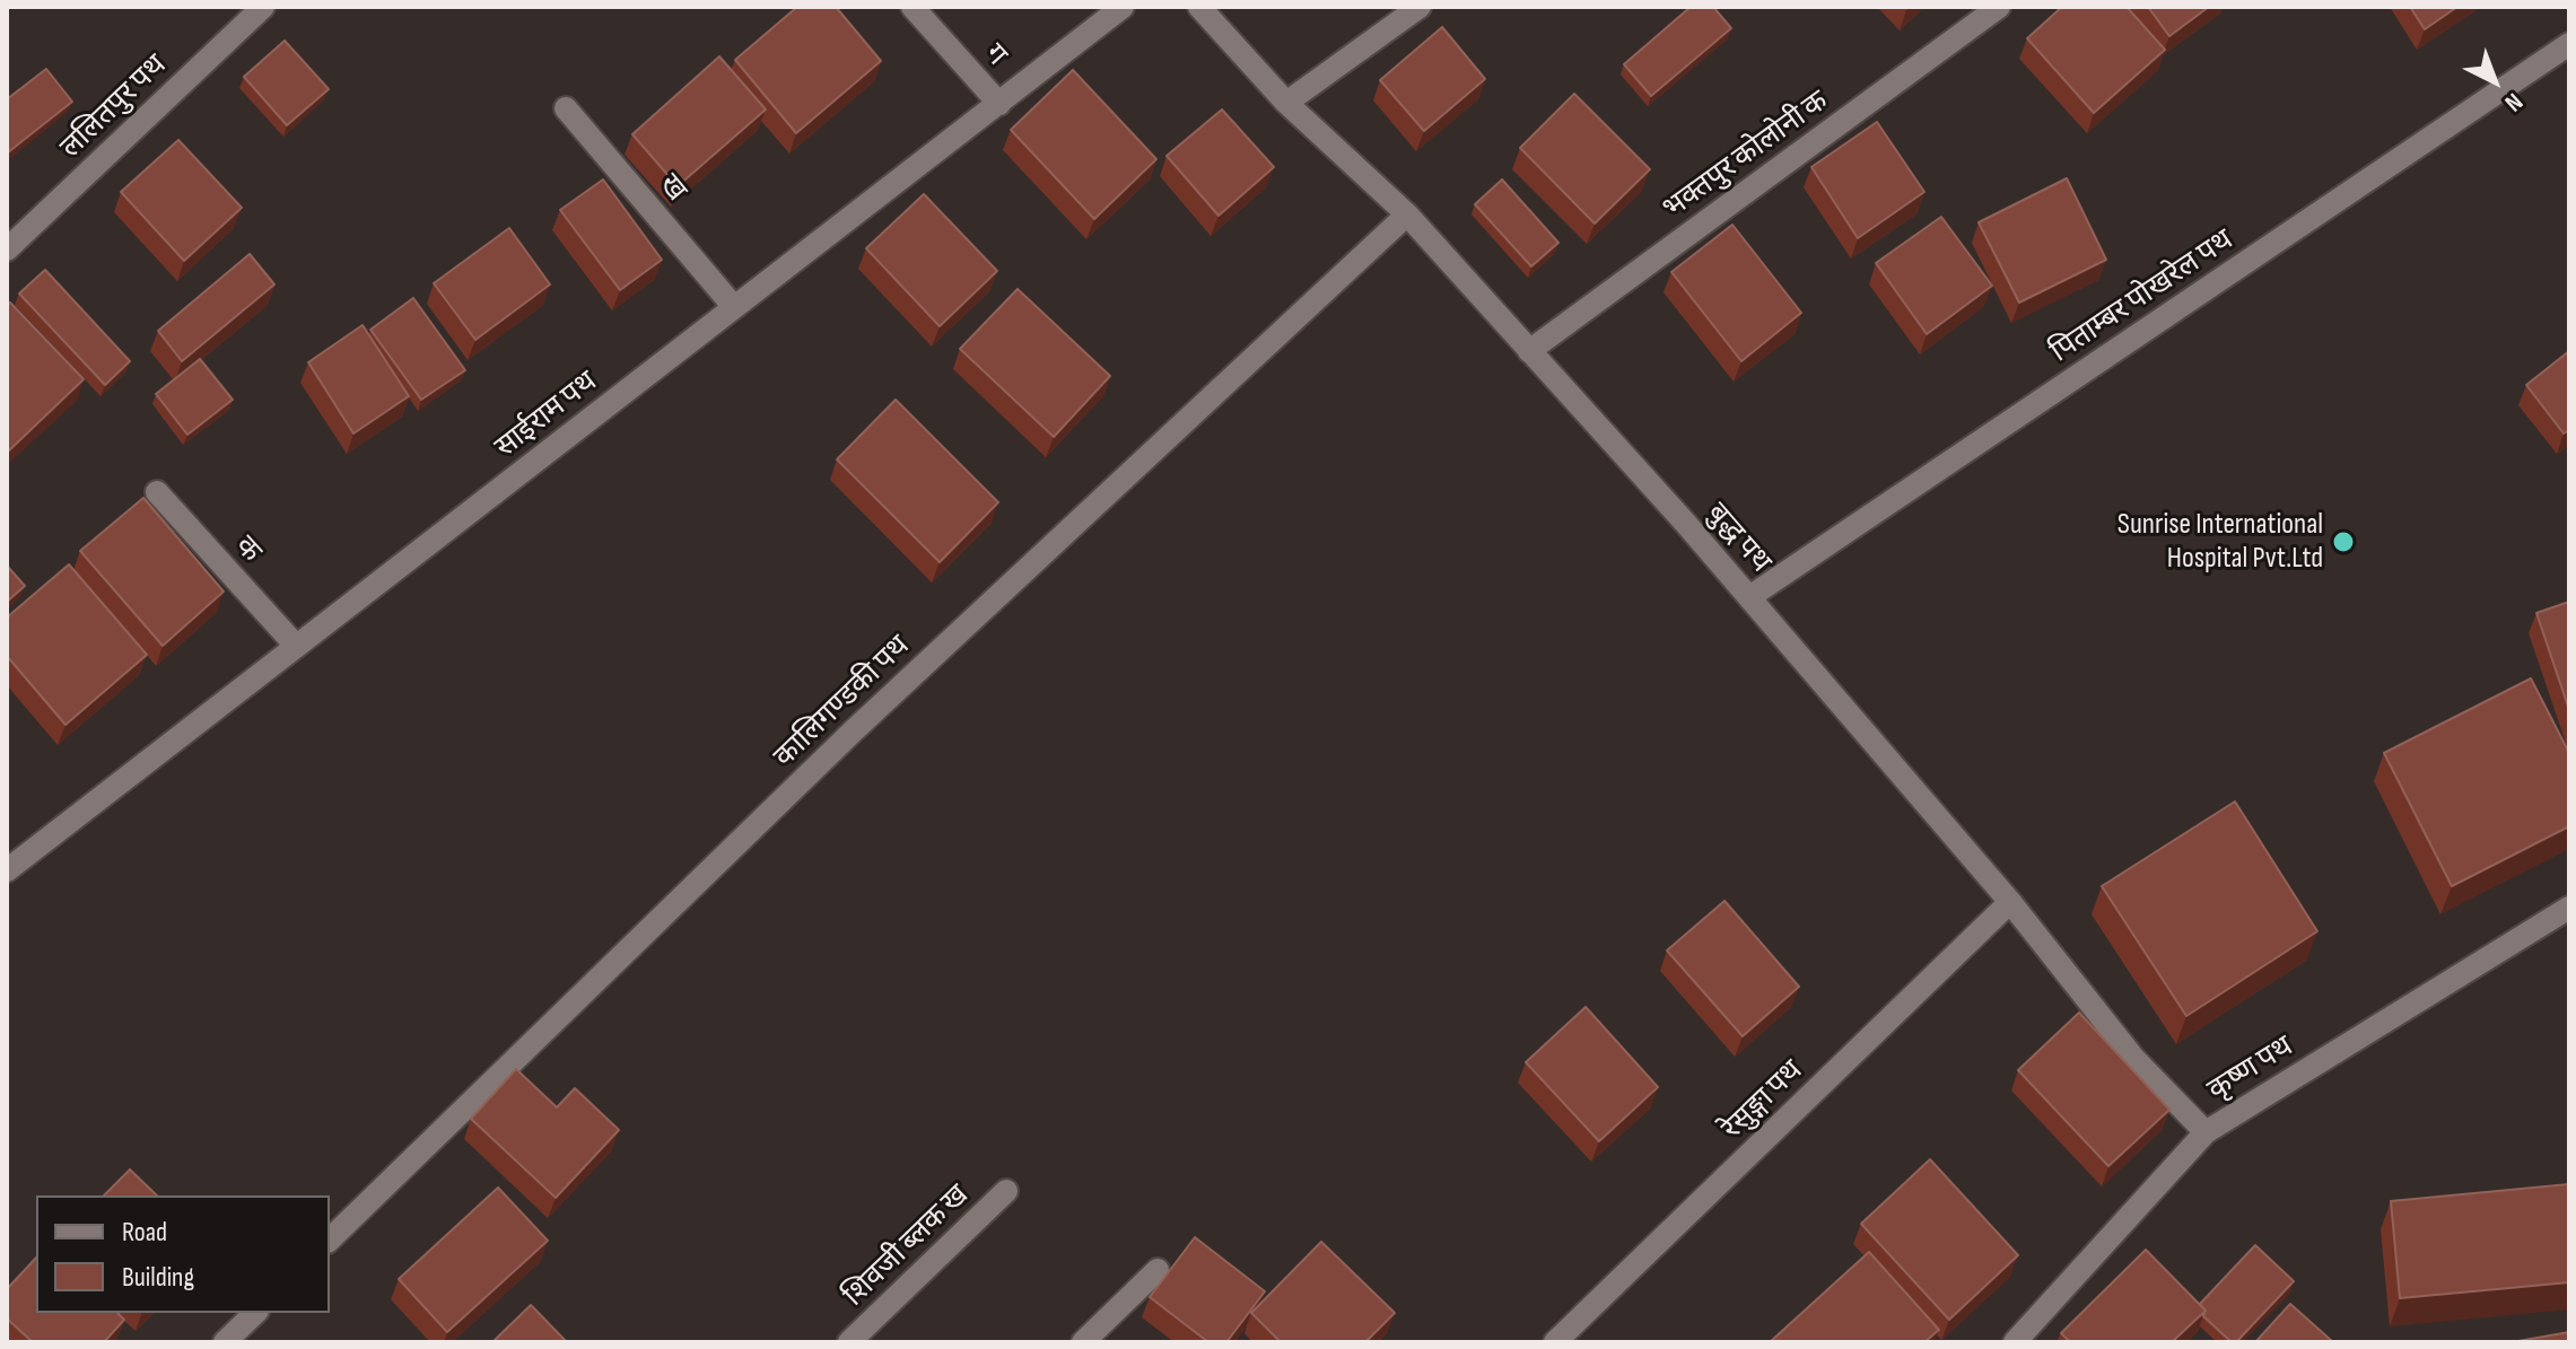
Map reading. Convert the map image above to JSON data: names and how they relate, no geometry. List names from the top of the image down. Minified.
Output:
{"streets":{"street":["ग","ललितपुर पथ","भक्तपुर कोलोनी क","ख","पिताम्बर पोखरेल पथ","साईराम पथ","बुद्ध पथ","क","कालिगण्डकी पथ","कृष्ण पथ","रेसुङ्गा पथ","शिवजी ब्लक ख"]},"crossings":[["ग","साईराम पथ"],["भक्तपुर कोलोनी क","बुद्ध पथ"],["ख","साईराम पथ"],["पिताम्बर पोखरेल पथ","बुद्ध पथ"],["साईराम पथ","क"],["बुद्ध पथ","कालिगण्डकी पथ"],["बुद्ध पथ","कृष्ण पथ"],["बुद्ध पथ","रेसुङ्गा पथ"]],"places":["Sunrise International Hospital Pvt.Ltd"],"legend":["Road","Building"],"north":"bottom right"}
